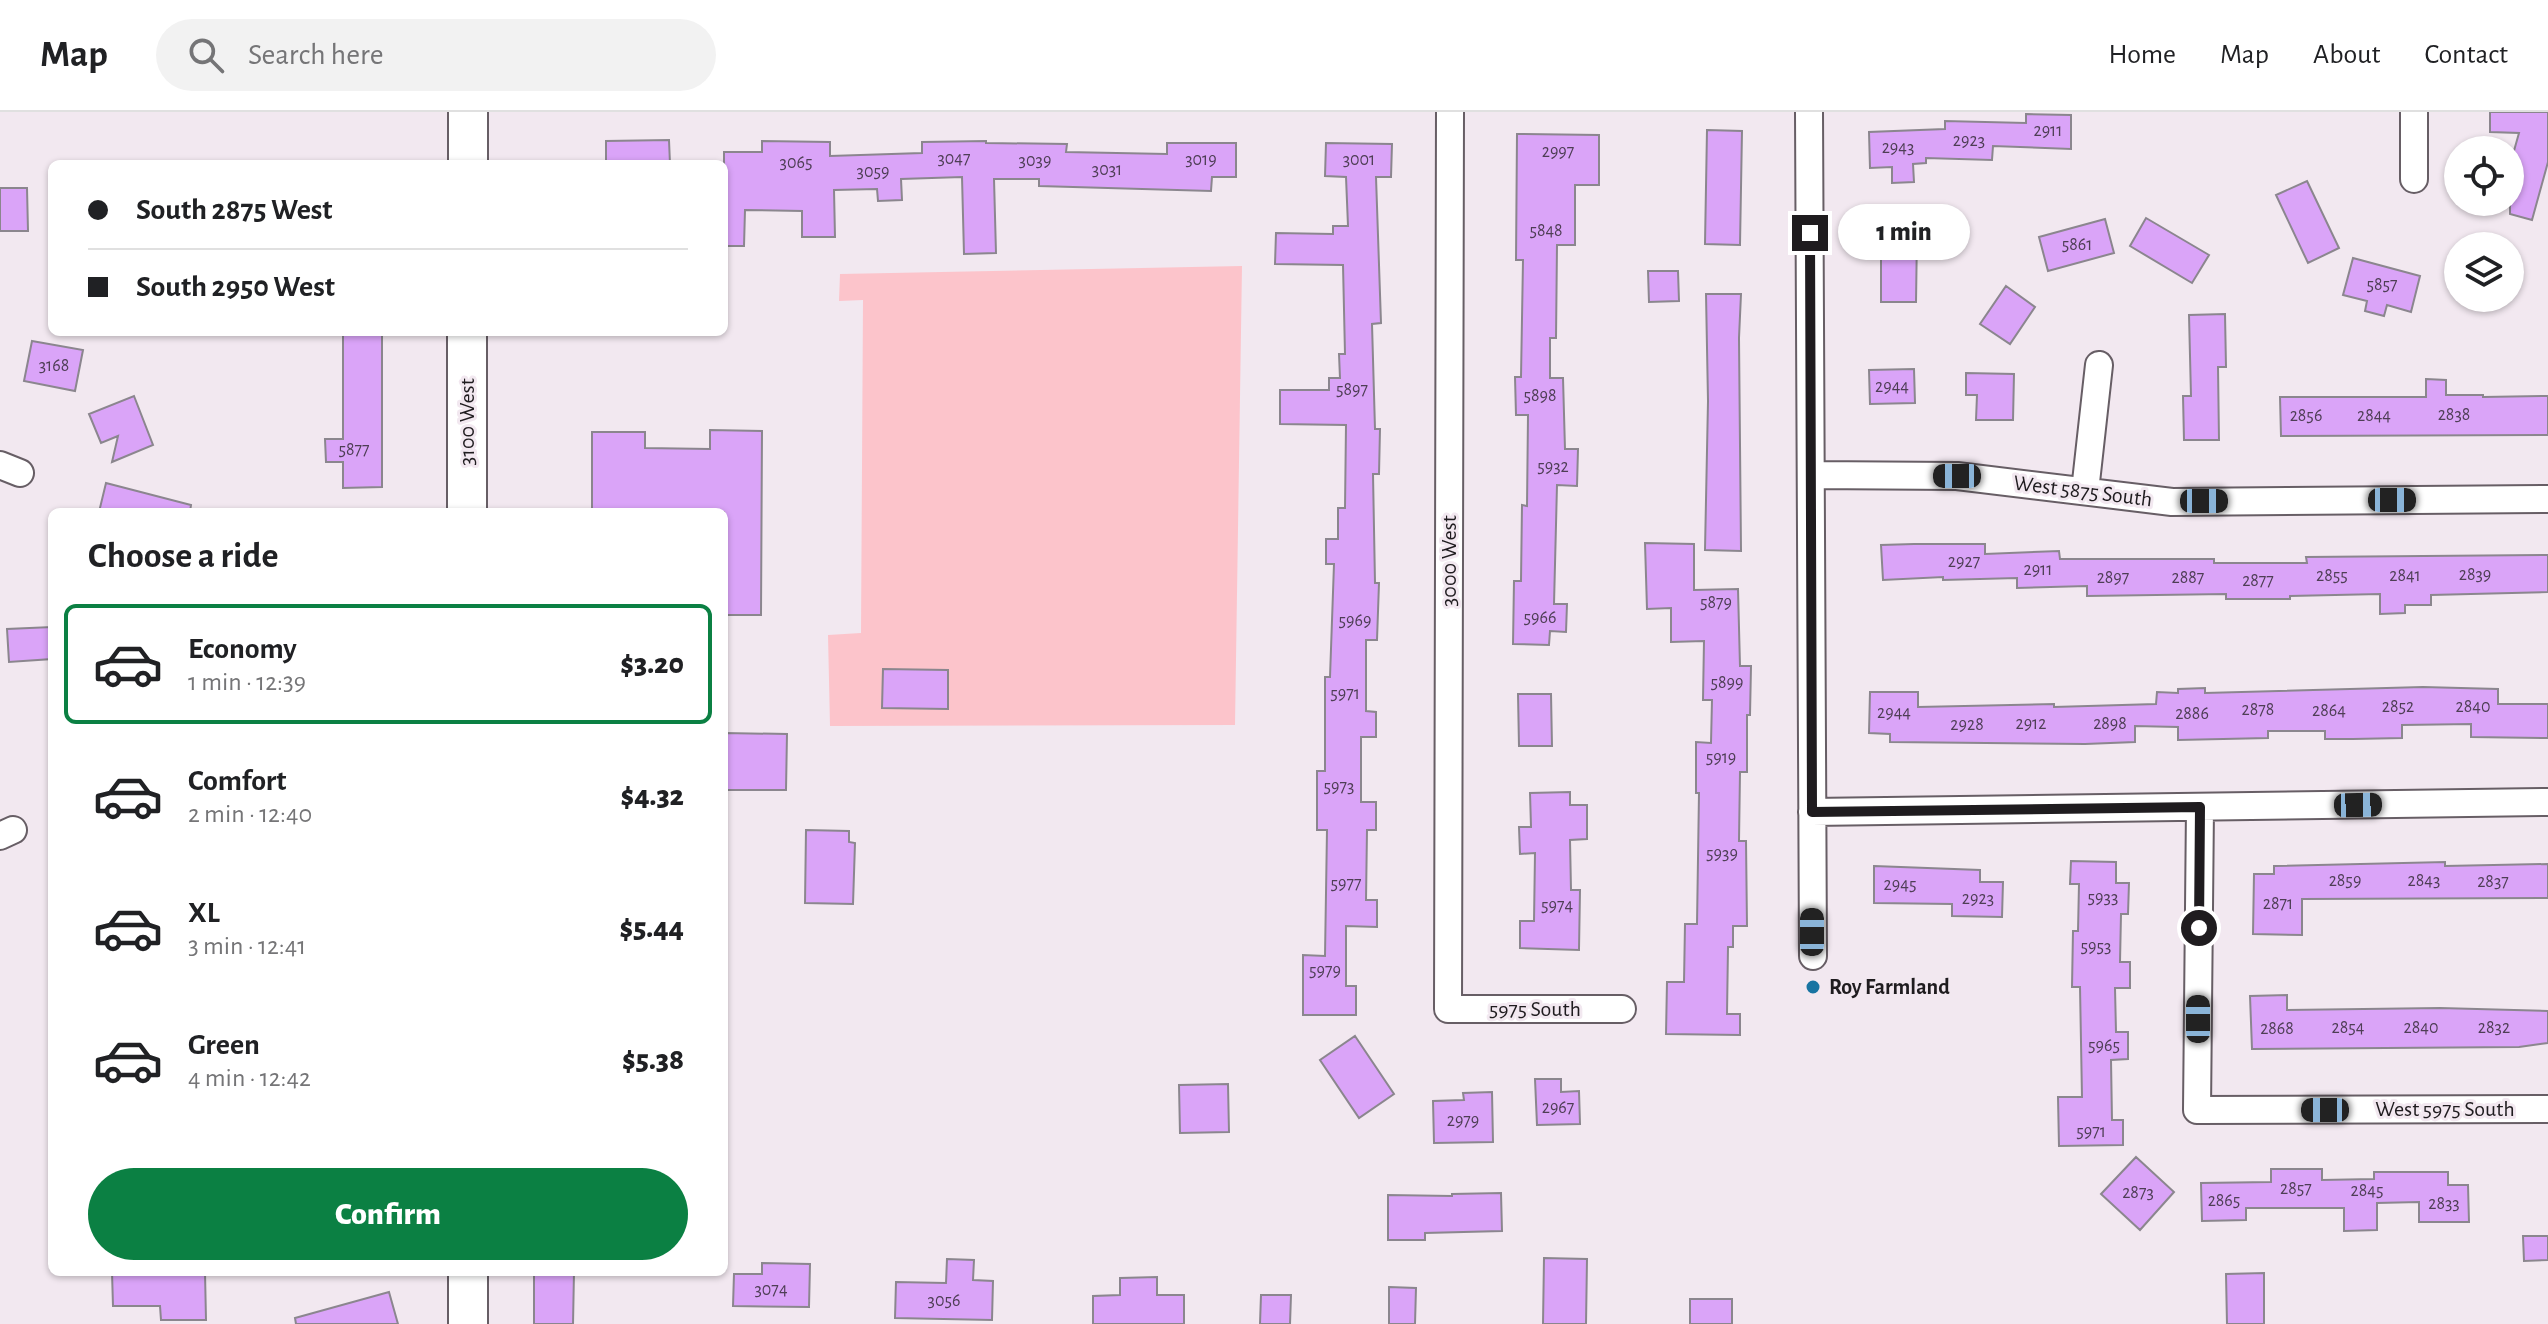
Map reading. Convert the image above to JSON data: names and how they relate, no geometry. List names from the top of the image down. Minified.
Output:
{"streets":{"street":["3100 West","West 5875 South","3000 West","5975 South","West 5975 South"]},"crossings":[["3000 West","5975 South"]],"places":["Roy Farmland"],"house_numbers":["2911","2923","2943","2997","3047","3019","3001","3039","3065","3031","3059","5848","5861","5857","3168","2944","5897","5898","2838","2856","2844","5877","5932","2927","2911","2839","2855","2841","2897","2887","2877","5879","5966","5969","5899","5971","2852","2840","2878","2864","2944","2886","2912","2898","2928","5919","5973","5939","2859","2843","2837","5977","2945","5933","2923","2871","5974","5953","5979","2854","2840","2832","2868","5965","2967","2979","5971","2857","2845","2873","2865","2833","3074","3056"],"page":{"header":"Map","search":"Search here","nav":["Home","Map","About","Contact"],"banner":["South 2875 West","South 2950 West"],"bubble":"1 min","heading":"Choose a ride","list":[{"name":"Economy","note":"1 min · 12:39","value":"$3.20"},{"name":"Comfort","note":"2 min · 12:40","value":"$4.32"},{"name":"XL","note":"3 min · 12:41","value":"$5.44"},{"name":"Green","note":"4 min · 12:42","value":"$5.38"}],"buttons":"Confirm"}}
